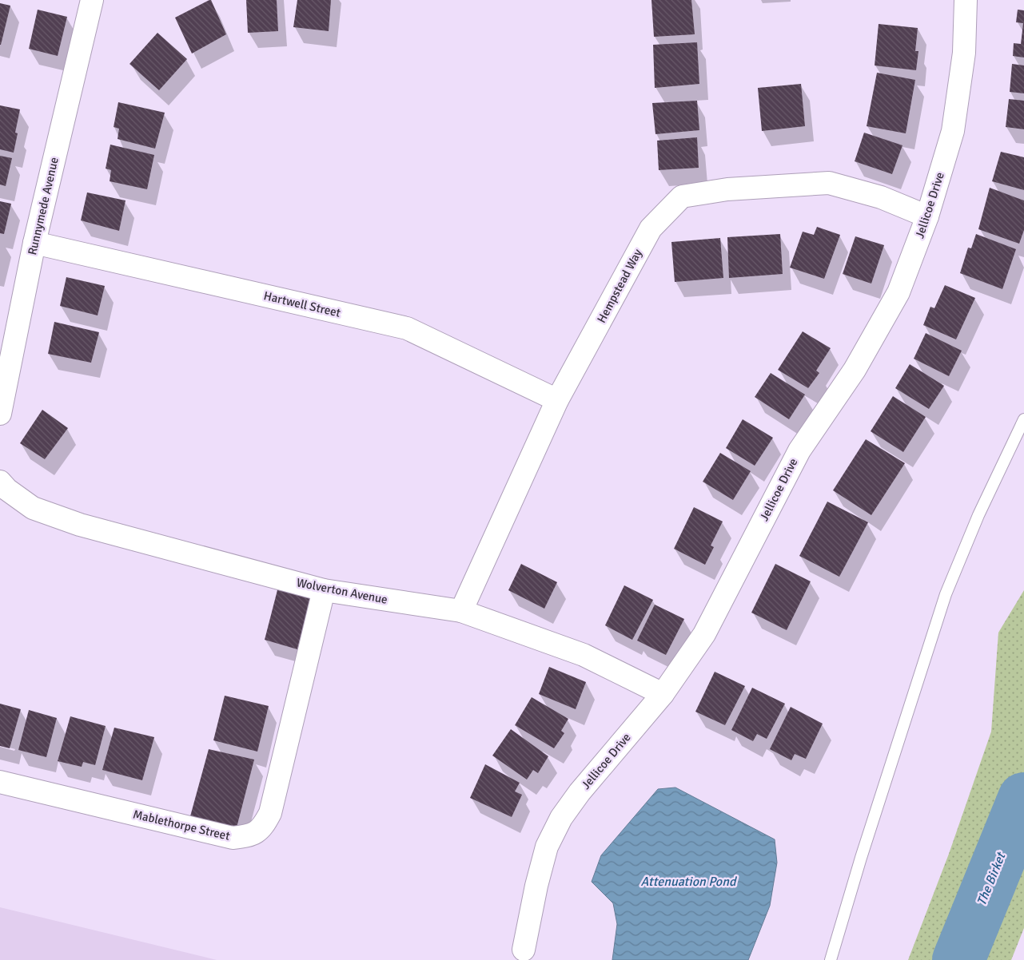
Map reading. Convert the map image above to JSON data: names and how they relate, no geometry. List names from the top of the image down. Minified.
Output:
{"streets":{"street":["Jellicoe Drive","Runnymede Avenue","Hempstead Way","Hartwell Street","Wolverton Avenue","Mablethorpe Street"]},"crossings":[["Jellicoe Drive","Hempstead Way"],["Jellicoe Drive","Wolverton Avenue"],["Runnymede Avenue","Hartwell Street"],["Hempstead Way","Hartwell Street"],["Hempstead Way","Wolverton Avenue"],["Wolverton Avenue","Mablethorpe Street"]],"water":["The Birket","Attenuation Pond"]}
